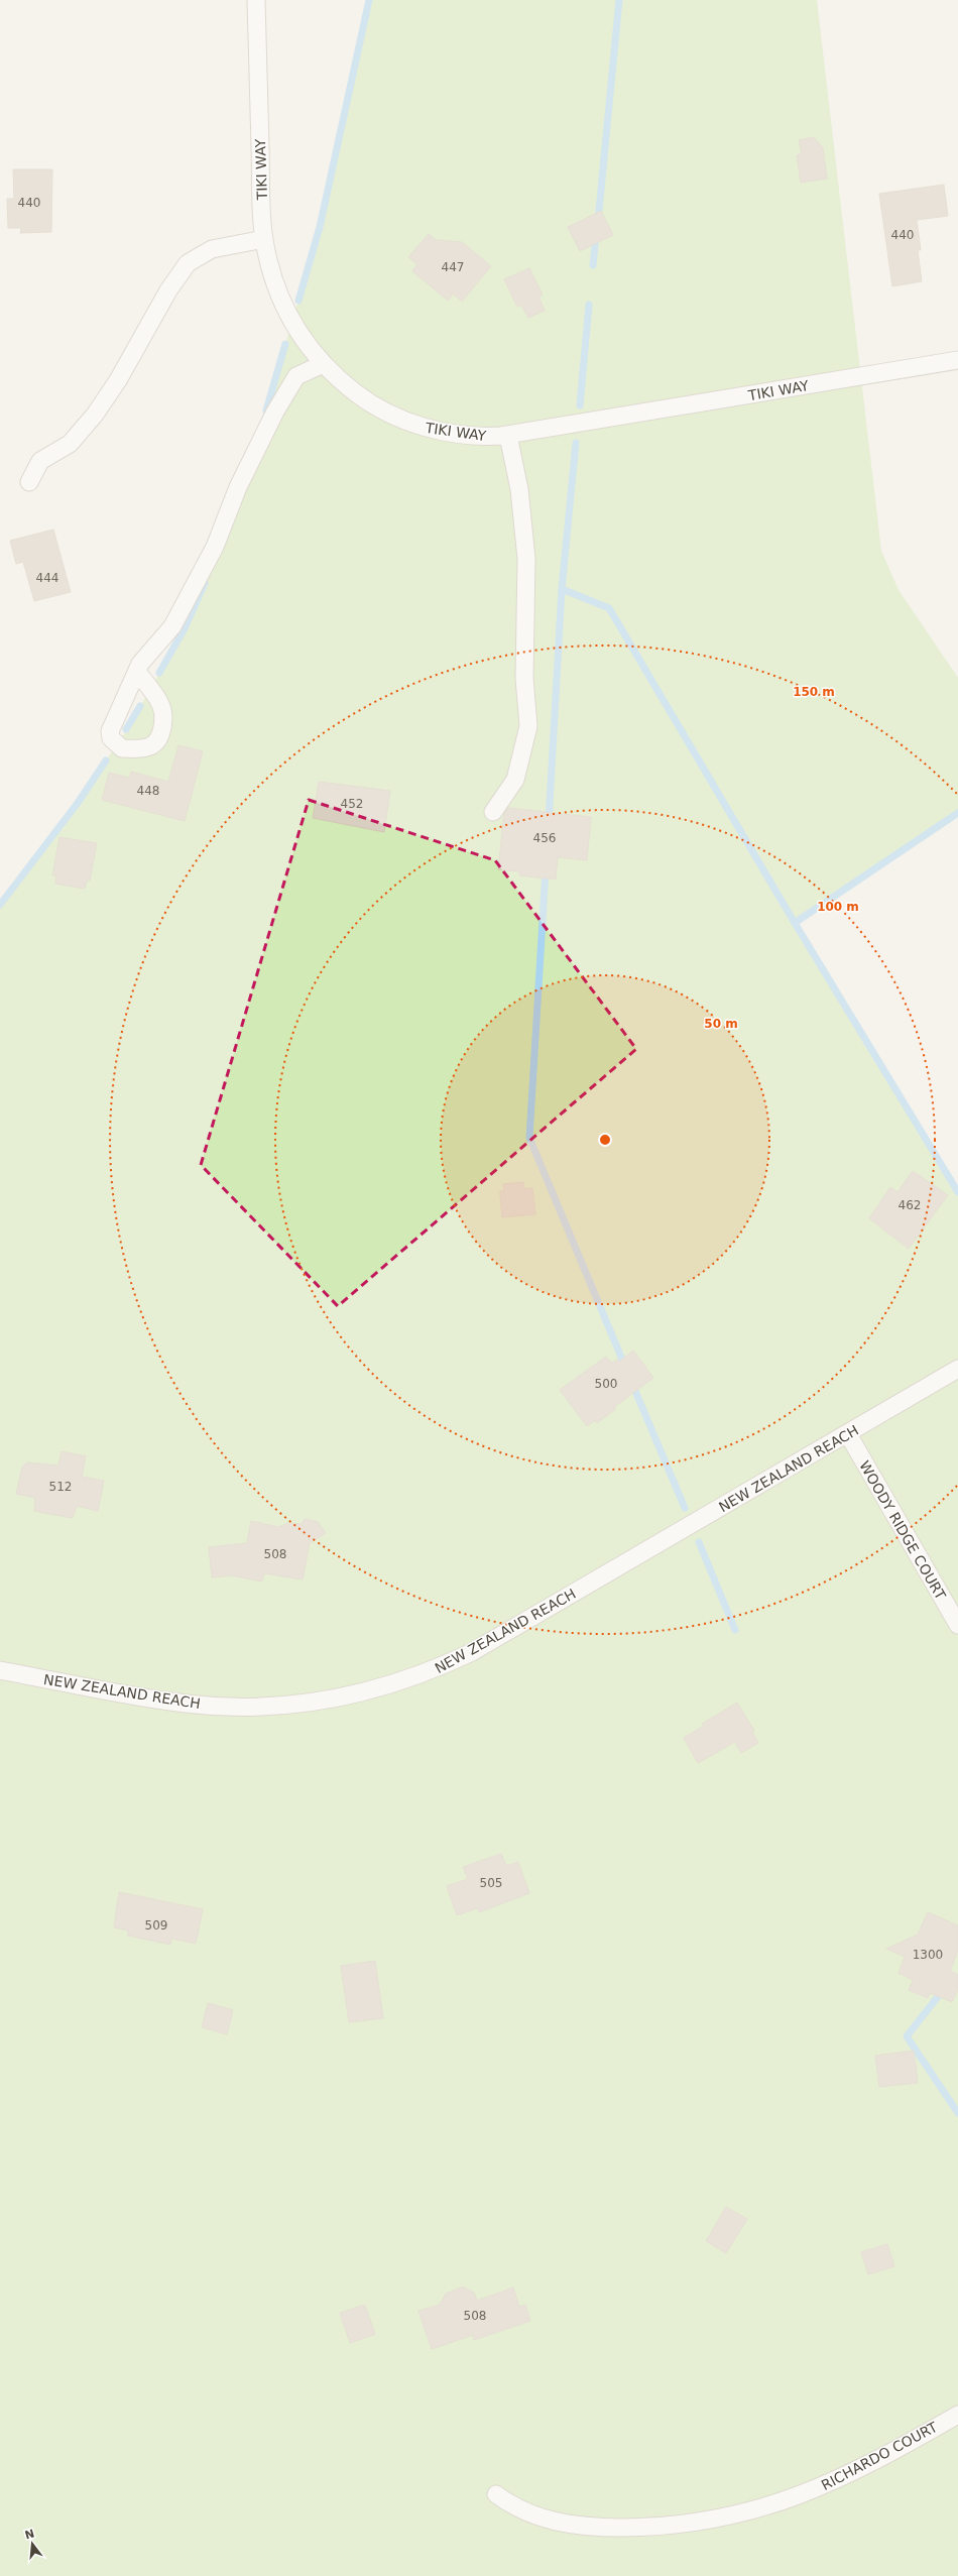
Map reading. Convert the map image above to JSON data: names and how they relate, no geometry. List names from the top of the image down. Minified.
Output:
{"streets":{"street":["TIKI WAY","NEW ZEALAND REACH","WOODY RIDGE COURT","RICHARDO COURT"]},"crossings":[["NEW ZEALAND REACH","WOODY RIDGE COURT"]],"house_numbers":["440","440","447","444","448","452","456","462","500","512","508","505","509","1300","508"],"north":"top","rings":["150 m","100 m","50 m"]}
